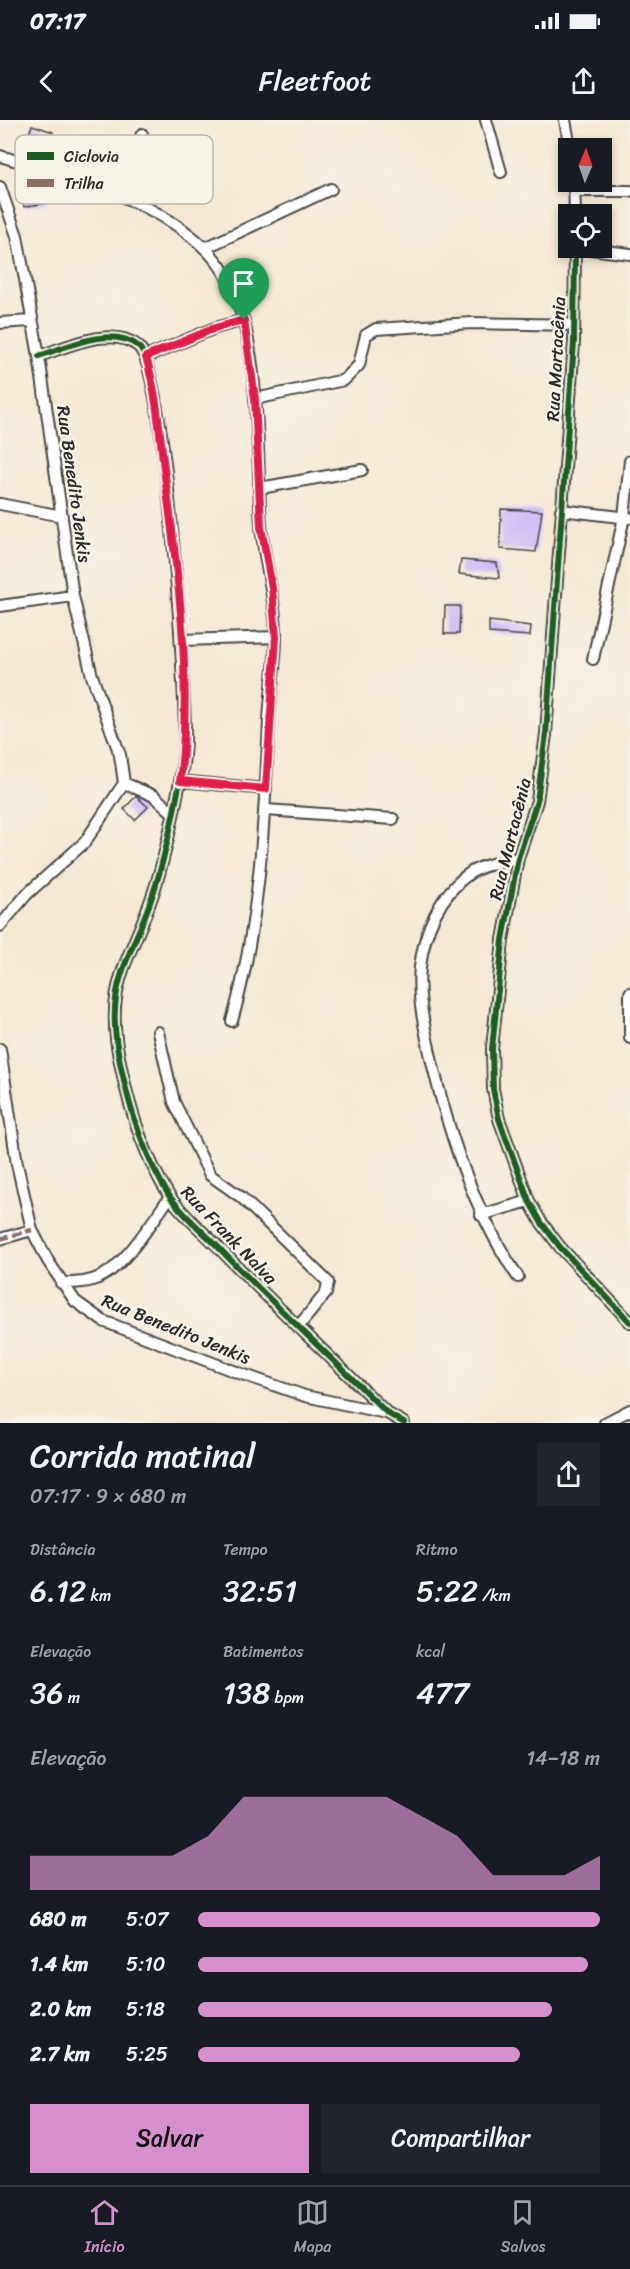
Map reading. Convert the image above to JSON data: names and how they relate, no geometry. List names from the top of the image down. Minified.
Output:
{"streets":{"street":["Rua Martacênia","Rua Benedito Jenkis","Rua Frank Nalva"]},"crossings":[["Rua Benedito Jenkis","Rua Frank Nalva"]],"legend":["Ciclovia","Trilha"],"north":"top","page":{"status":"07:17","header":"Fleetfoot","heading":["Corrida matinal","07:17 · 9 × 680 m"],"stats":[["Distância","6.12 km"],["Tempo","32:51"],["Ritmo","5:22 /km"],["Elevação","36 m"],["Batimentos","138 bpm"],["kcal","477"]],"chart":["Elevação","14–18 m"],"list":[{"name":"680 m","note":"5:07"},{"name":"1.4 km","note":"5:10"},{"name":"2.0 km","note":"5:18"},{"name":"2.7 km","note":"5:25"}],"buttons":["Salvar","Compartilhar"],"tabs":["Início","Mapa","Salvos"]}}
